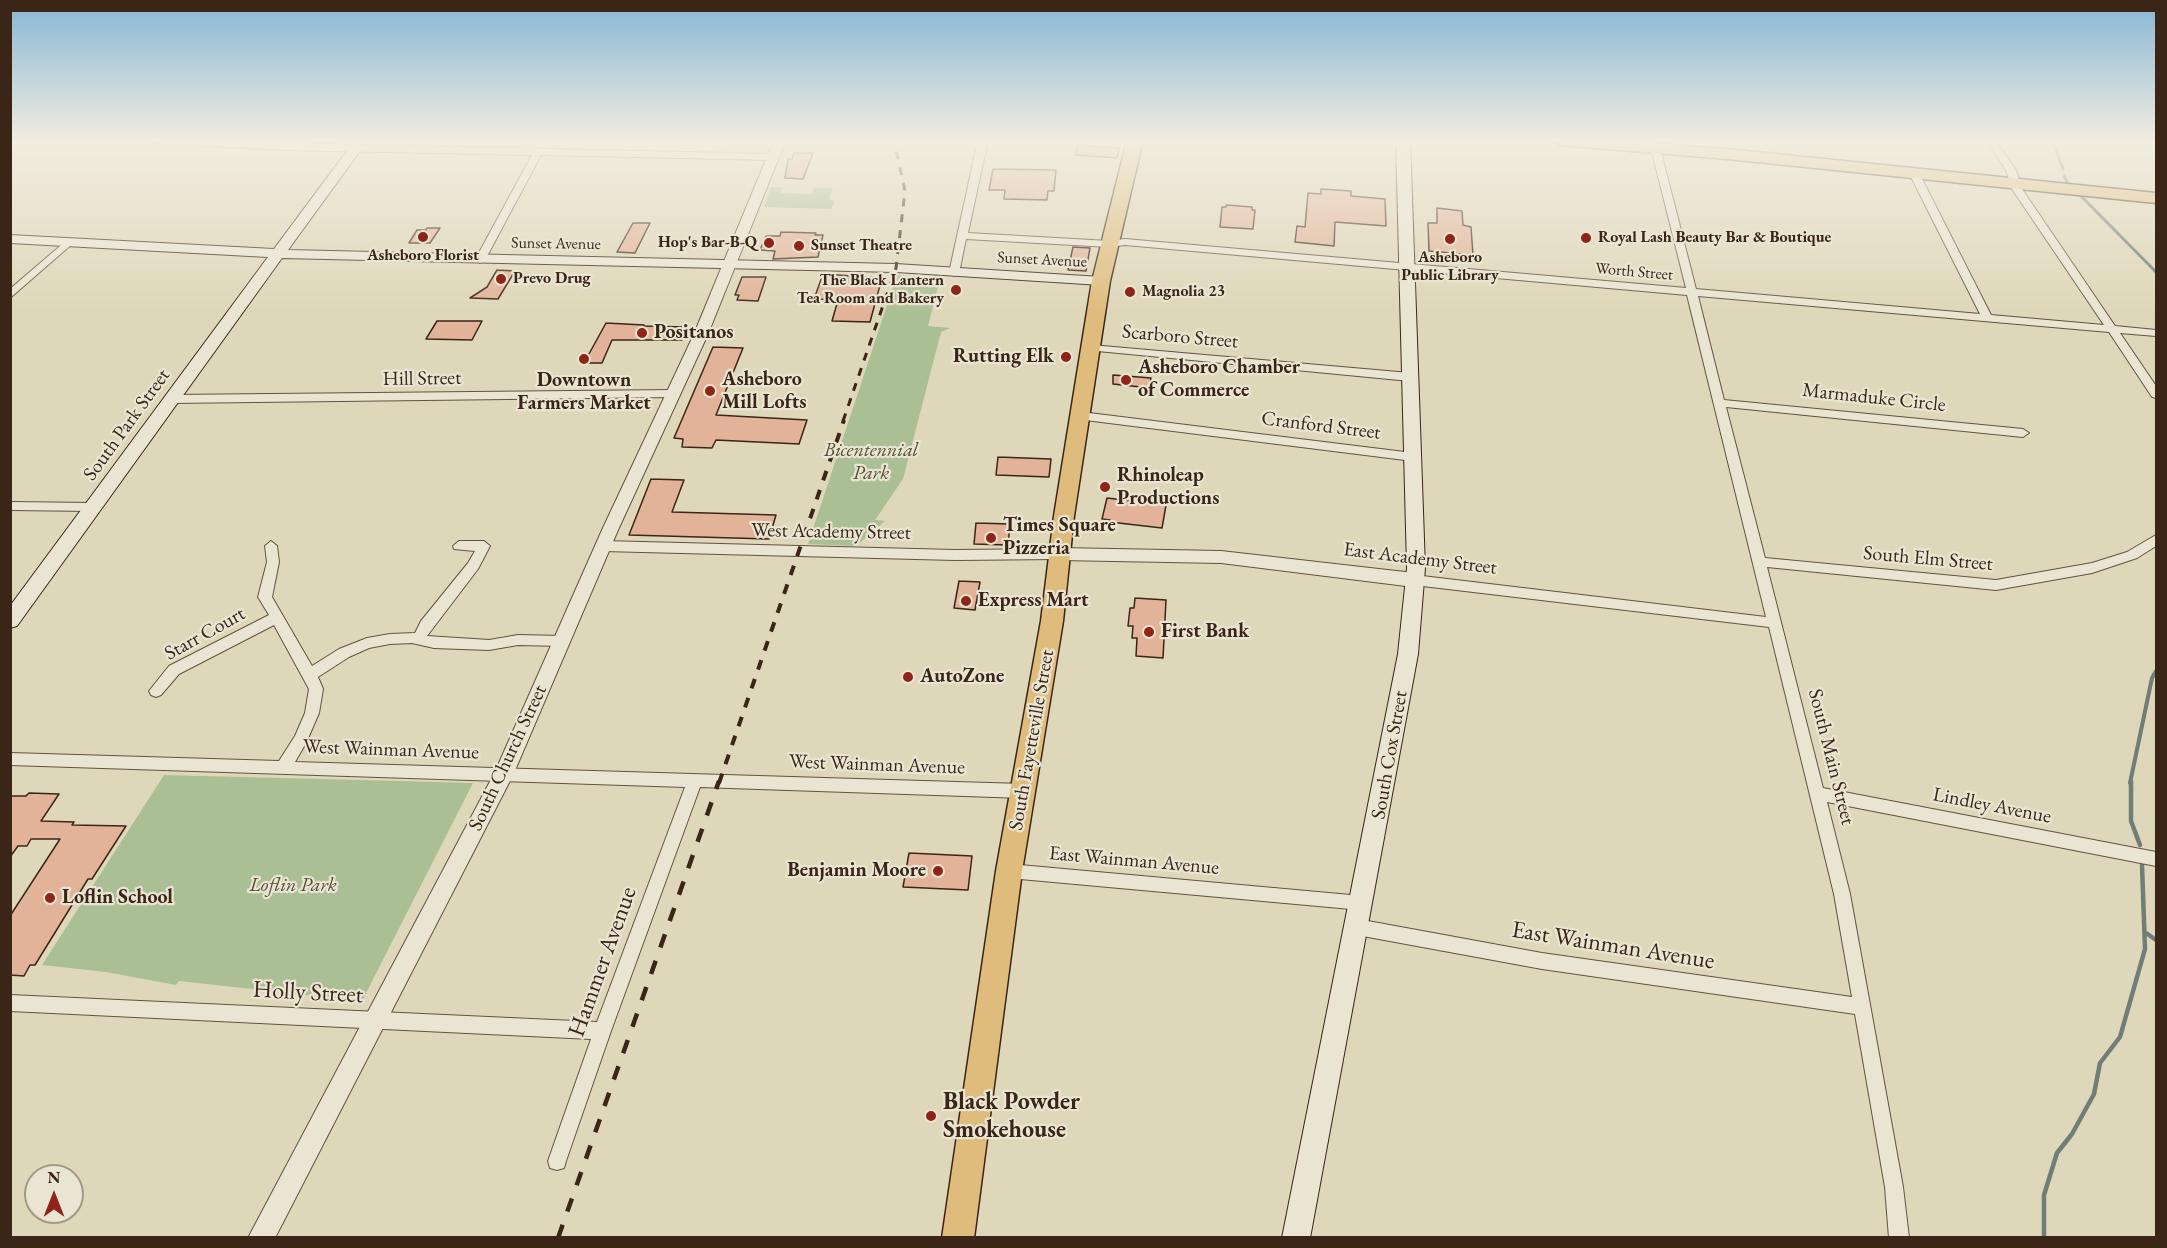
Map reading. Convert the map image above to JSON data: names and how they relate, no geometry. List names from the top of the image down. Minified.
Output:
{"streets":{"main road":["Sunset Avenue","South Park Street","South Fayetteville Street","South Cox Street"],"street":["Worth Street","Scarboro Street","Hill Street","Marmaduke Circle","Cranford Street","West Academy Street","East Academy Street","South Elm Street","Starr Court","West Wainman Avenue","South Main Street","South Church Street","Lindley Avenue","East Wainman Avenue","Hammer Avenue","Holly Street"]},"crossings":[["Sunset Avenue","South Park Street"],["Sunset Avenue","South Fayetteville Street"],["Sunset Avenue","South Church Street"],["Worth Street","South Fayetteville Street"],["Worth Street","South Cox Street"],["Worth Street","South Main Street"],["Scarboro Street","South Fayetteville Street"],["Scarboro Street","South Cox Street"],["Hill Street","South Park Street"],["Hill Street","South Church Street"],["Marmaduke Circle","South Main Street"],["Cranford Street","South Fayetteville Street"],["Cranford Street","South Cox Street"],["West Academy Street","East Academy Street"],["West Academy Street","South Fayetteville Street"],["West Academy Street","South Church Street"],["East Academy Street","South Fayetteville Street"],["East Academy Street","South Cox Street"],["East Academy Street","South Main Street"],["South Elm Street","South Main Street"],["South Fayetteville Street","West Wainman Avenue"],["South Fayetteville Street","East Wainman Avenue"],["West Wainman Avenue","South Church Street"],["West Wainman Avenue","Hammer Avenue"],["South Cox Street","East Wainman Avenue"],["South Main Street","Lindley Avenue"],["South Main Street","East Wainman Avenue"],["South Church Street","Holly Street"],["Hammer Avenue","Holly Street"]],"parks":["Bicentennial Park","Loflin Park"],"places":["Asheboro Florist","Royal Lash Beauty Bar & Boutique","Asheboro Public Library","Hop's Bar-B-Q","Sunset Theatre","Prevo Drug","The Black Lantern Tea Room and Bakery","Magnolia 23","Positanos","Rutting Elk","Downtown Farmers Market","Asheboro Chamber of Commerce","Asheboro Mill Lofts","Rhinoleap Productions","Times Square Pizzeria","Express Mart","First Bank","AutoZone","Benjamin Moore","Loflin School","Black Powder Smokehouse"],"north":"top"}
